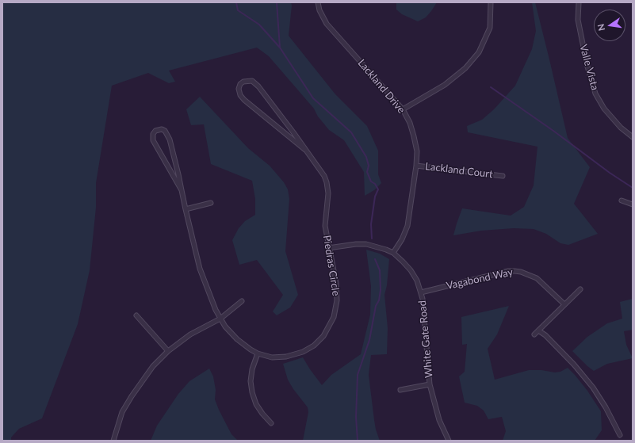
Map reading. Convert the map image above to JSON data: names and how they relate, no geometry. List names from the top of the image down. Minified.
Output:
{"streets":{"street":["Valle Vista","Lackland Drive","Lackland Court","Piedras Circle","Vagabond Way","White Gate Road"]},"crossings":[["Lackland Drive","Lackland Court"],["Lackland Drive","White Gate Road"],["Piedras Circle","White Gate Road"],["Vagabond Way","White Gate Road"]],"north":"left"}
